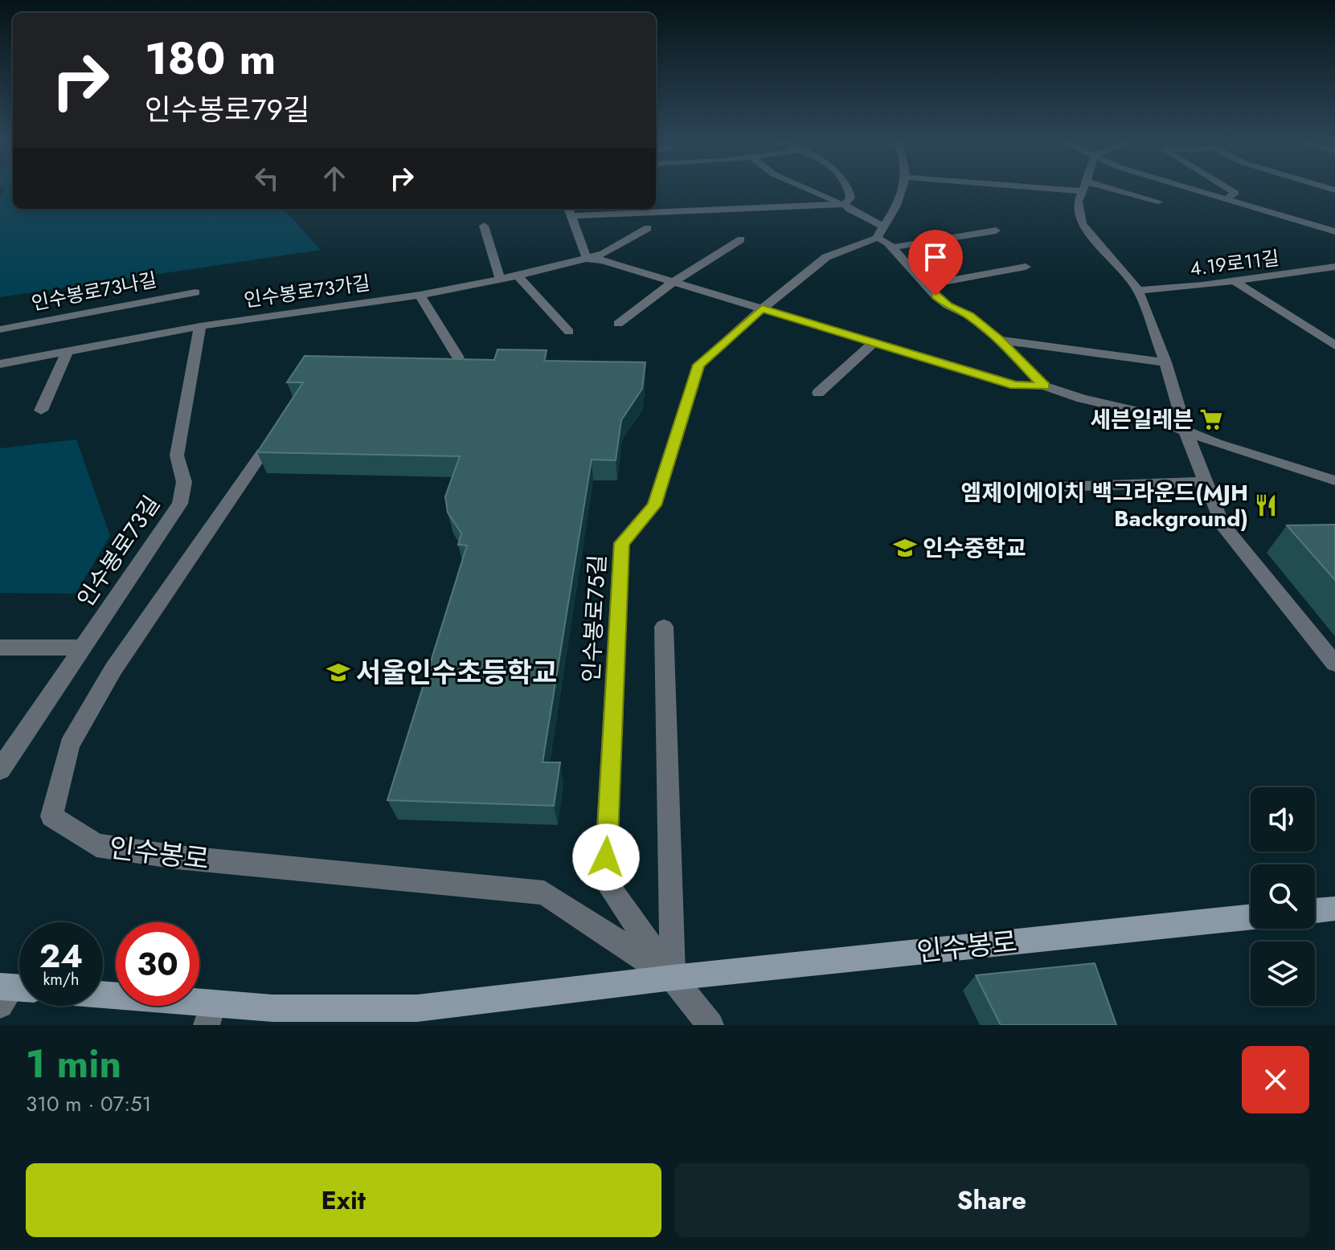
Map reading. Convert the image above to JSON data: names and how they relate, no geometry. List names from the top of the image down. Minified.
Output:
{"streets":{"main road":["인수봉로"],"street":["4.19로11길","인수봉로73나길","인수봉로73가길","인수봉로73길","인수봉로75길"]},"crossings":[["인수봉로73가길","인수봉로73길"],["인수봉로75길","인수봉로"]],"places":{"supermarket":["세븐일레븐"],"restaurant":["엠제이에이치 백그라운드(MJH Background)"],"school or university":["인수중학교","서울인수초등학교"]},"page":{"turn":["180 m","인수봉로79길"],"speed":"24 km/h","limit":"30","heading":["1 min","310 m · 07:51"],"buttons":["Exit","Share"]}}
